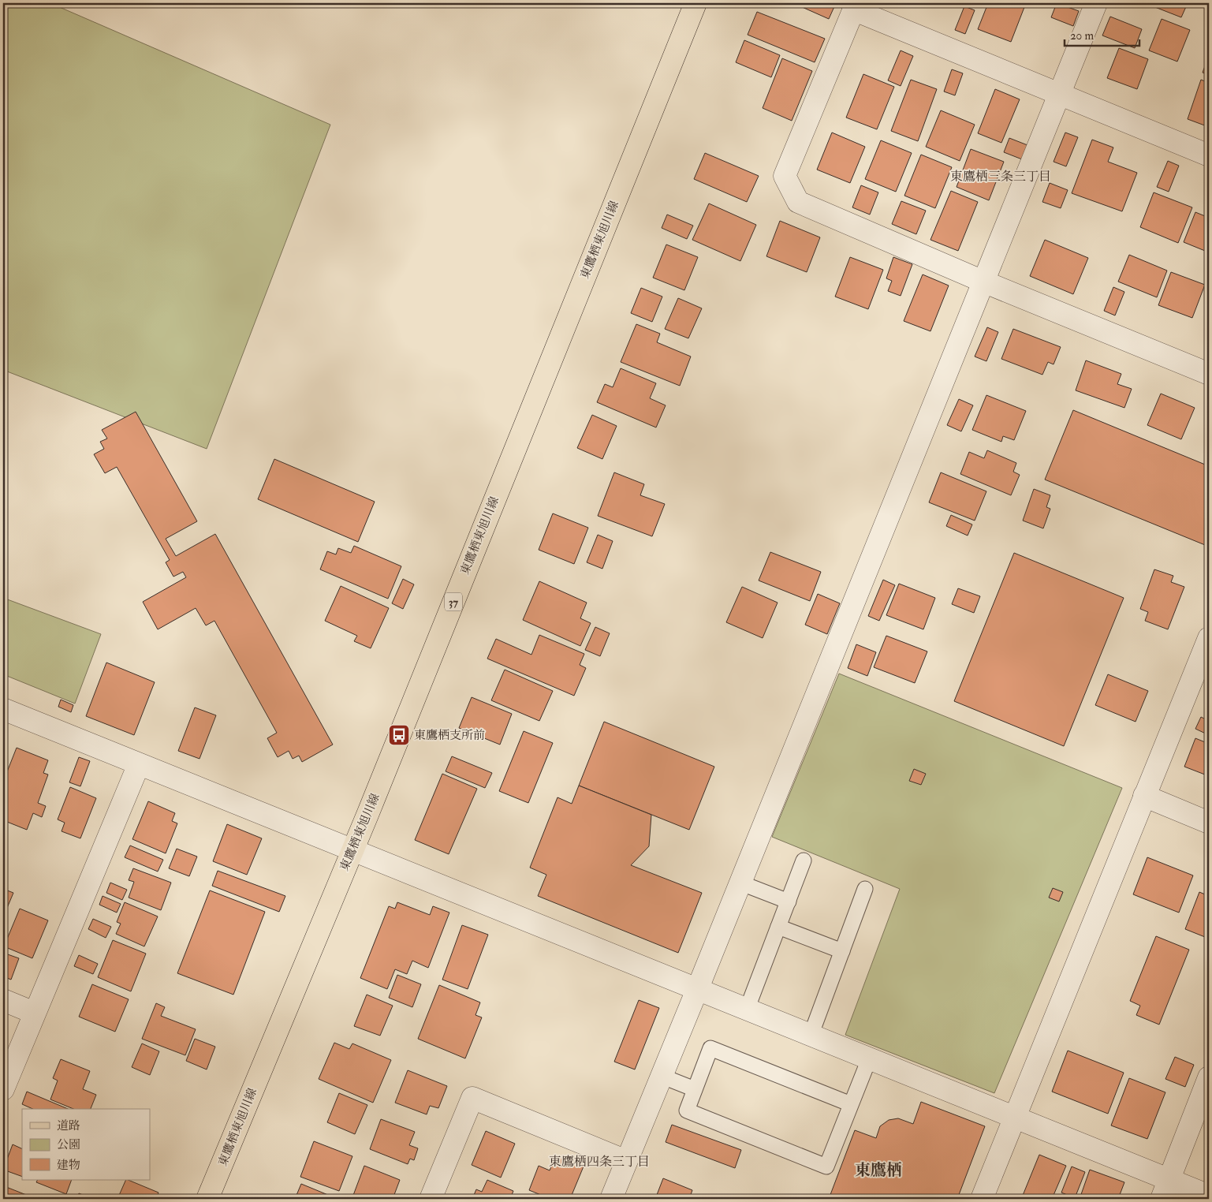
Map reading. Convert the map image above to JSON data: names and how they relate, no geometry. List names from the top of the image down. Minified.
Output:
{"streets":{"main road":["東鷹栖東旭川線","37"]},"districts":["東鷹栖三条三丁目","東鷹栖四条三丁目","東鷹栖"],"places":{"bus stop":["東鷹栖支所前"]},"legend":["道路","公園","建物"],"scale_bar":"20 m"}
